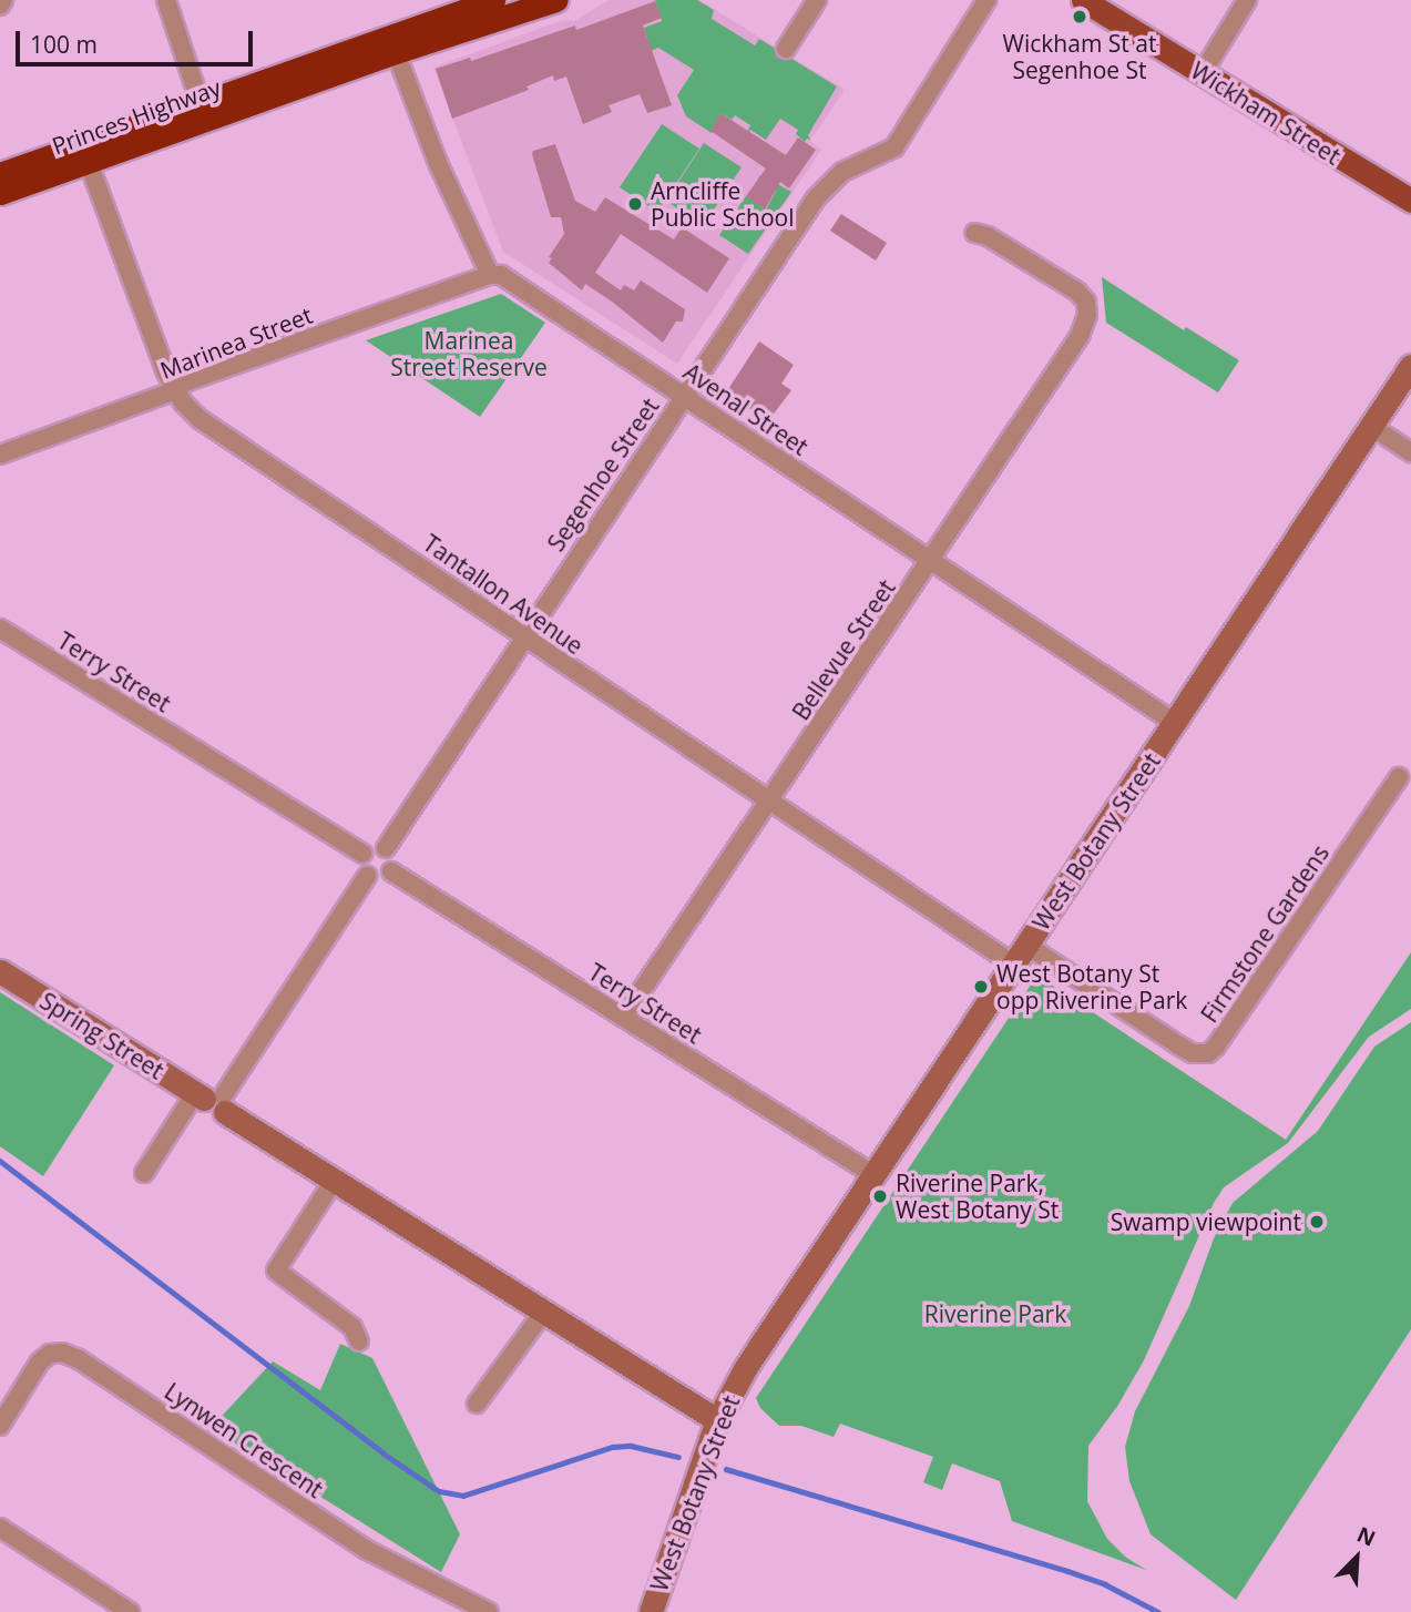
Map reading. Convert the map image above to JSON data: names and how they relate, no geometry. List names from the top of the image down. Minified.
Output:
{"streets":{"highway":["Princes Highway"],"main road":["Wickham Street","West Botany Street","Spring Street"],"street":["Marinea Street","Avenal Street","Segenhoe Street","Tantallon Avenue","Bellevue Street","Terry Street","Firmstone Gardens","Lynwen Crescent"]},"crossings":[["Princes Highway","Tantallon Avenue"],["Marinea Street","Avenal Street"],["Marinea Street","Tantallon Avenue"],["Avenal Street","Segenhoe Street"],["Avenal Street","Bellevue Street"],["Avenal Street","West Botany Street"],["Segenhoe Street","Tantallon Avenue"],["Segenhoe Street","Terry Street"],["Tantallon Avenue","Bellevue Street"],["Tantallon Avenue","West Botany Street"],["Tantallon Avenue","Firmstone Gardens"],["Bellevue Street","Terry Street"],["Terry Street","West Botany Street"],["West Botany Street","Firmstone Gardens"],["West Botany Street","Spring Street"]],"parks":["Marinea Street Reserve","Riverine Park"],"places":["Wickham St at Segenhoe St","Arncliffe Public School","West Botany St opp Riverine Park","Riverine Park, West Botany St","Swamp viewpoint"],"scale_bar":"100 m","north":"top right"}
